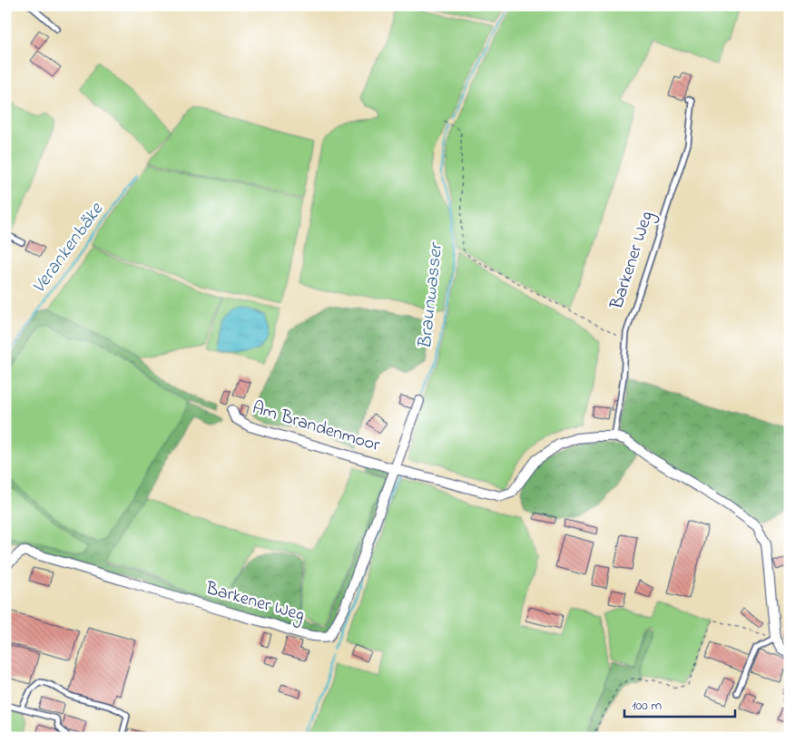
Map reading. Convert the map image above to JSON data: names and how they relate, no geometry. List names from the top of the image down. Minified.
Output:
{"streets":{"street":["Barkener Weg","Am Brandenmoor"]},"crossings":[["Barkener Weg","Am Brandenmoor"]],"water":["Verankenbäke","Braunwasser"],"scale_bar":"100 m"}
